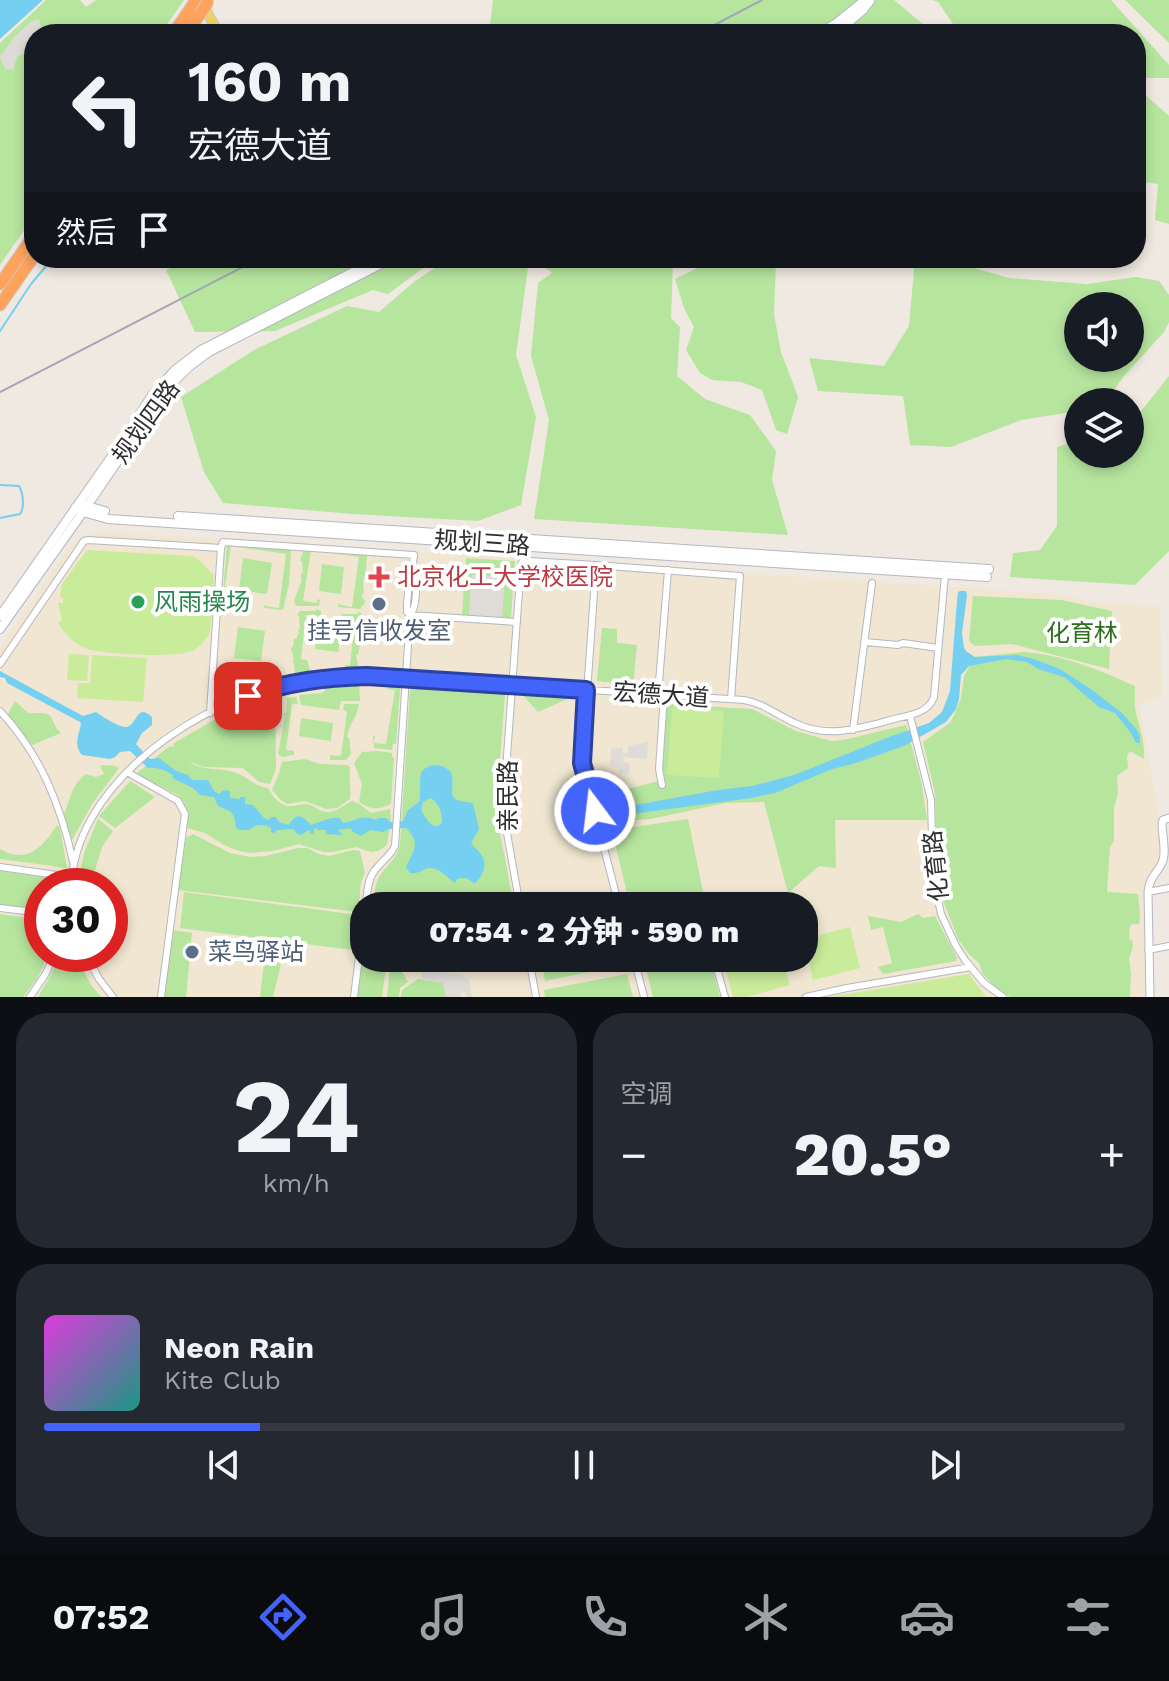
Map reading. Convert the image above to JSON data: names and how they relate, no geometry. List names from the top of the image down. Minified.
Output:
{"streets":{"main road":["规划四路","规划三路"],"street":["宏德大道","亲民路","化育路"]},"crossings":[["规划四路","规划三路"],["宏德大道","亲民路"],["宏德大道","化育路"]],"parks":["化育林"],"places":{"health":["北京化工大学校医院"],"other":["风雨操场","挂号信收发室","菜鸟驿站"]},"page":{"turn":["160 m","宏德大道"],"then":"然后","limit":"30","trip":"07:54 · 2 分钟 · 590 m","tile":[["24","km/h"],"空调"],"heat":["−","20.5°","+"],"song":["Neon Rain","Kite Club"],"tabs":"07:52"}}
